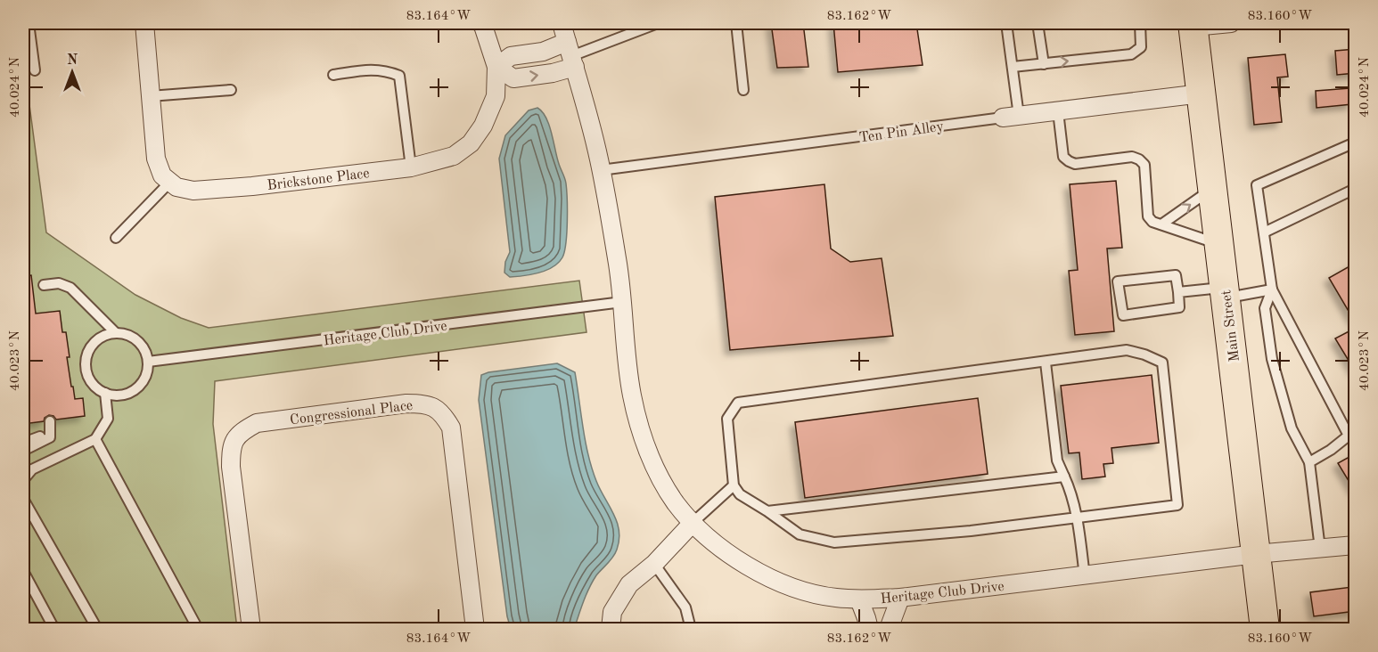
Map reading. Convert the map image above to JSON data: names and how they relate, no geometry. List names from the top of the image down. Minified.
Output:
{"streets":{"main road":["Main Street"],"street":["Ten Pin Alley","Brickstone Place","Heritage Club Drive","Congressional Place"]},"crossings":[["Ten Pin Alley","Main Street"],["Ten Pin Alley","Heritage Club Drive"],["Main Street","Heritage Club Drive"]],"north":"top","coordinates":["83.164°W","83.162°W","83.160°W","40.024°N","40.023°N"]}
